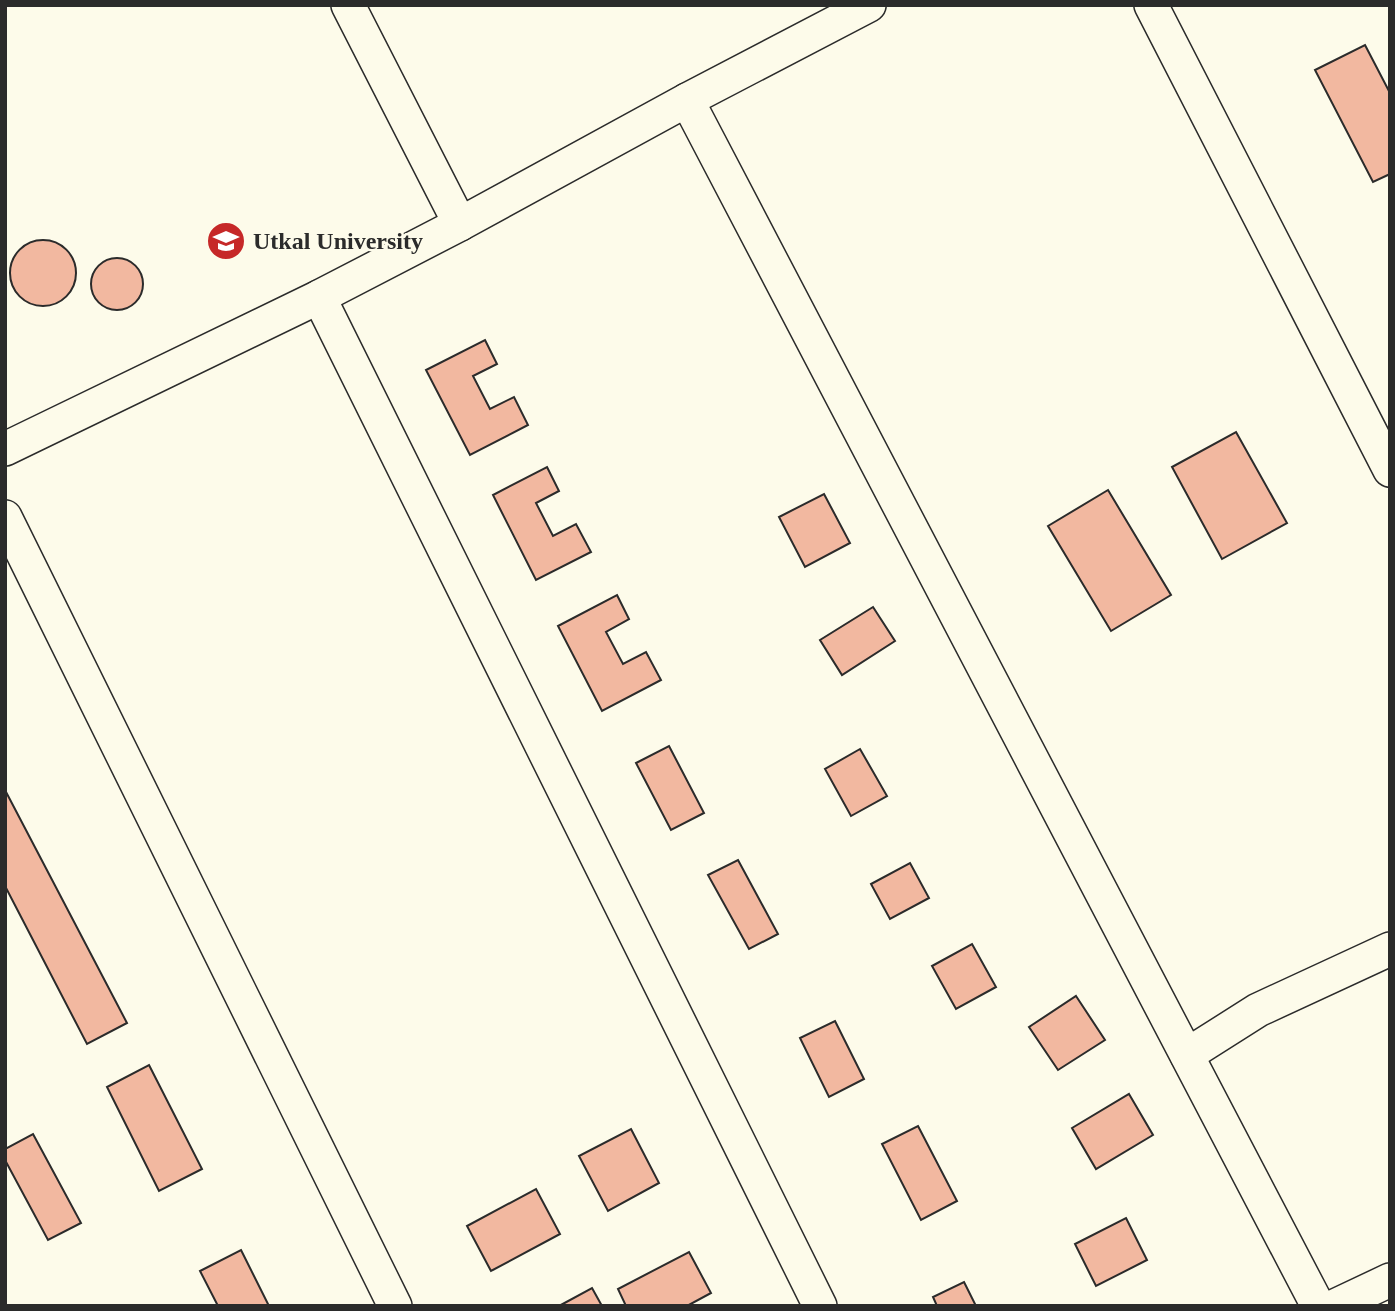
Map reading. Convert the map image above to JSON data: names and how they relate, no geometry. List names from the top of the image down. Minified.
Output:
{"places":{"school or university":["Utkal University"]}}
